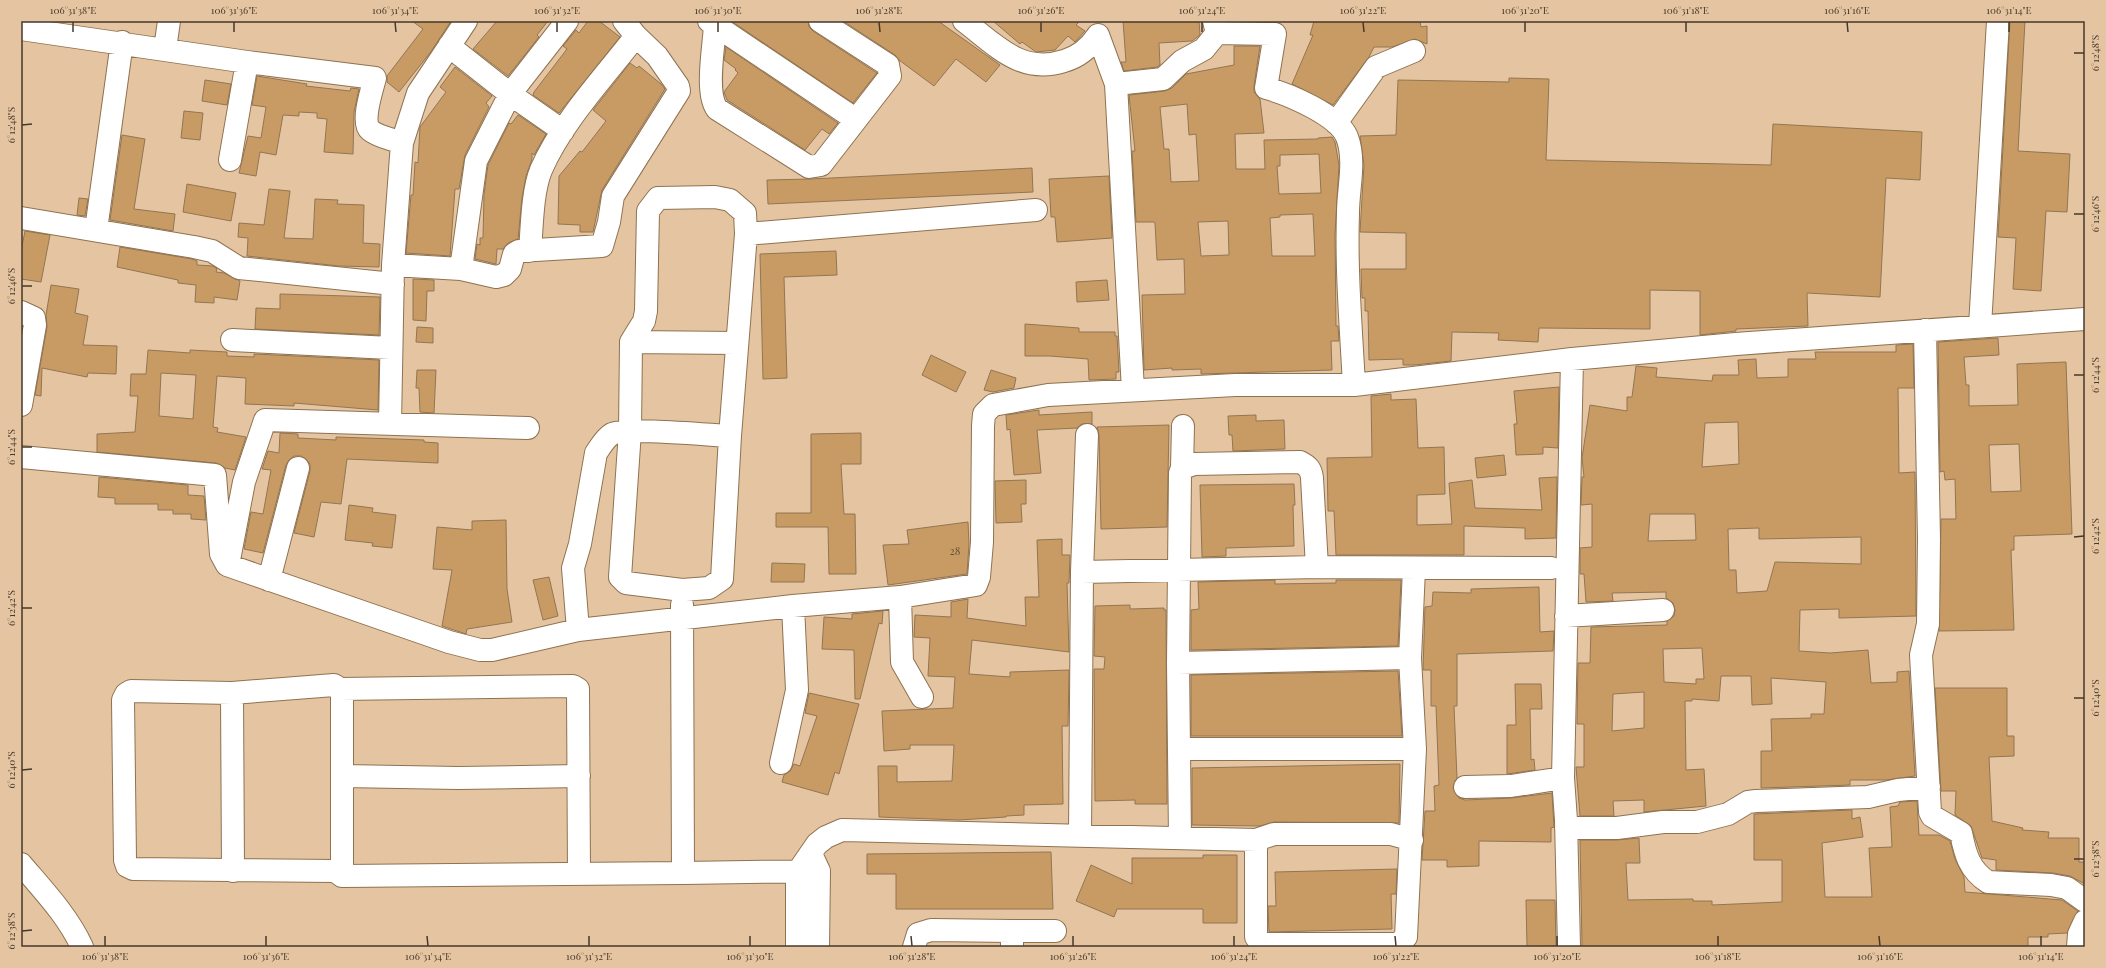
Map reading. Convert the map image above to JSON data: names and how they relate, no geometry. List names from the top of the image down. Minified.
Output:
{"house_numbers":["28"],"coordinates":["106°31'38\"E","106°31'36\"E","106°31'34\"E","106°31'32\"E","106°31'30\"E","106°31'28\"E","106°31'26\"E","106°31'24\"E","106°31'22\"E","106°31'20\"E","106°31'18\"E","106°31'16\"E","106°31'14\"E","6°12'48\"S","6°12'46\"S","6°12'44\"S","6°12'42\"S","6°12'40\"S","6°12'38\"S"]}
